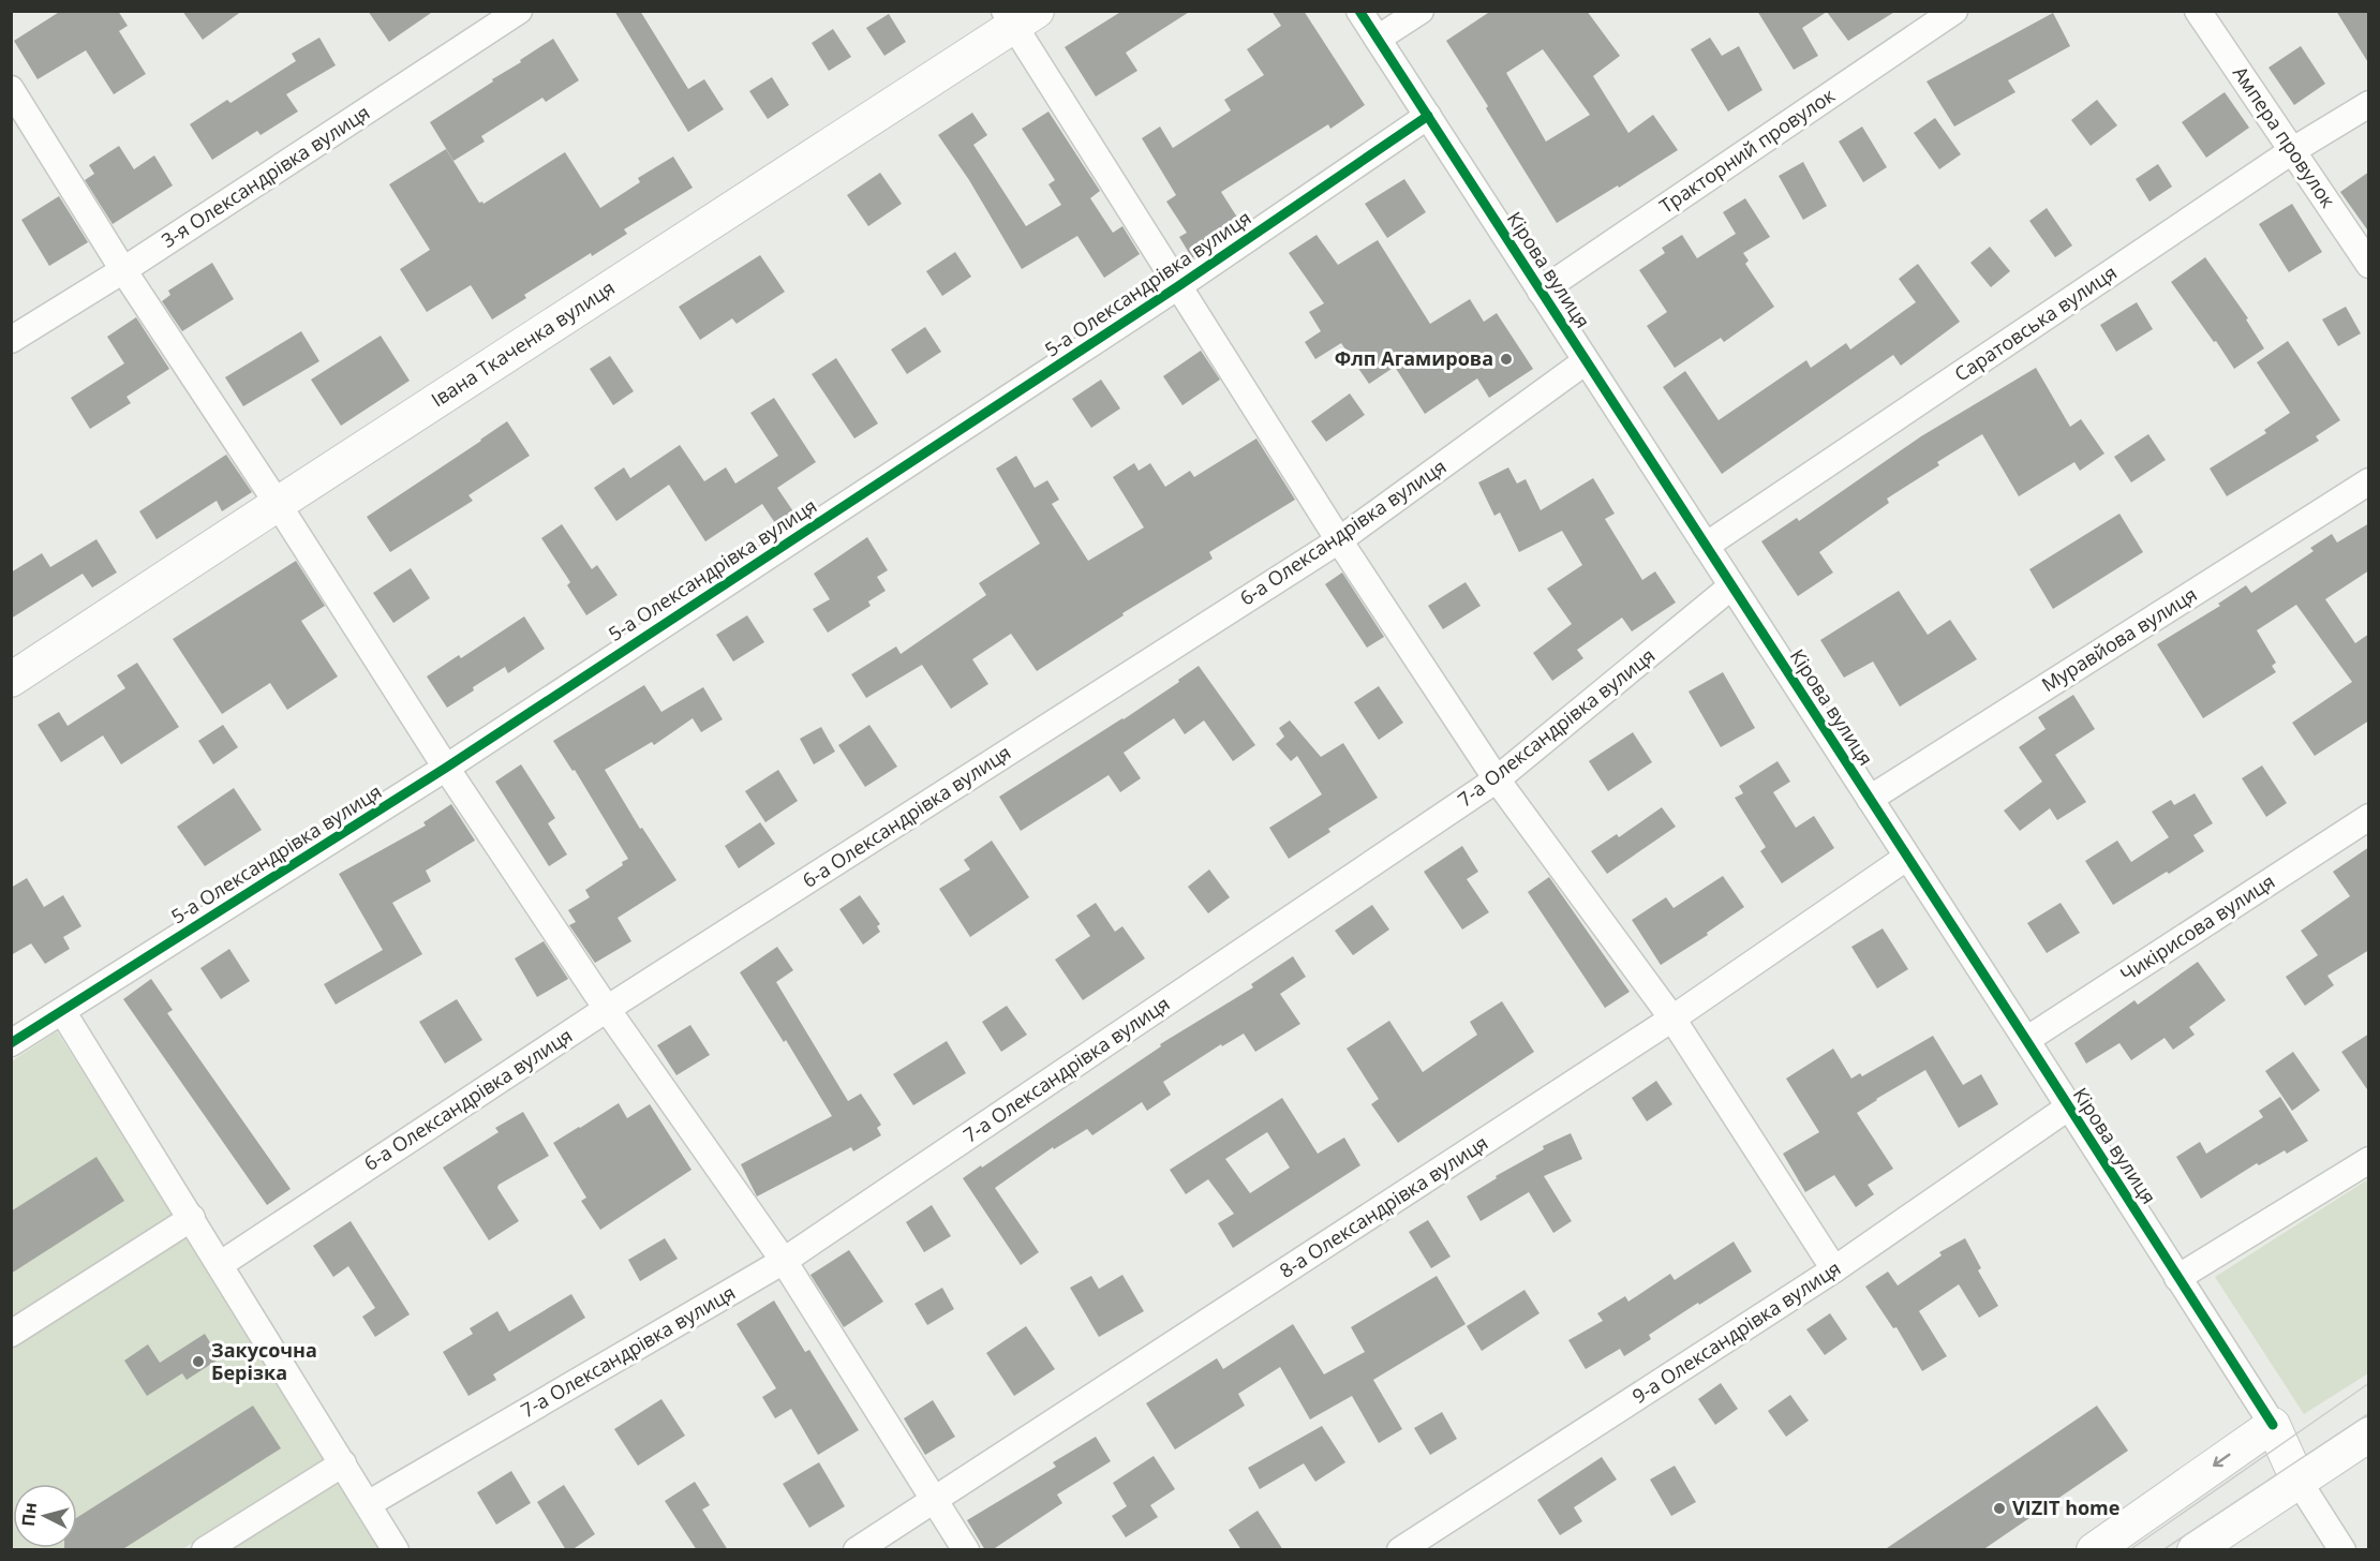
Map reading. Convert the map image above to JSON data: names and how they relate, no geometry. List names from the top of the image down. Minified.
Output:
{"streets":{"main road":["Кірова вулиця","Івана Ткаченка вулиця"],"street":["Ампера провулок","Тракторний провулок","3-я Олександрівка вулиця","5-а Олександрівка вулиця","Саратовська вулиця","6-а Олександрівка вулиця","Муравйова вулиця","7-а Олександрівка вулиця","Чикірисова вулиця","8-а Олександрівка вулиця","9-а Олександрівка вулиця"]},"crossings":[["Ампера провулок","Саратовська вулиця"],["Тракторний провулок","Кірова вулиця"],["Кірова вулиця","5-а Олександрівка вулиця"],["Кірова вулиця","Саратовська вулиця"],["Кірова вулиця","6-а Олександрівка вулиця"],["Кірова вулиця","Муравйова вулиця"],["Кірова вулиця","7-а Олександрівка вулиця"],["Кірова вулиця","Чикірисова вулиця"],["Кірова вулиця","8-а Олександрівка вулиця"],["Кірова вулиця","9-а Олександрівка вулиця"]],"places":["Флп Агамирова","Закусочна Берізка","VIZIT home"],"north":"left"}
